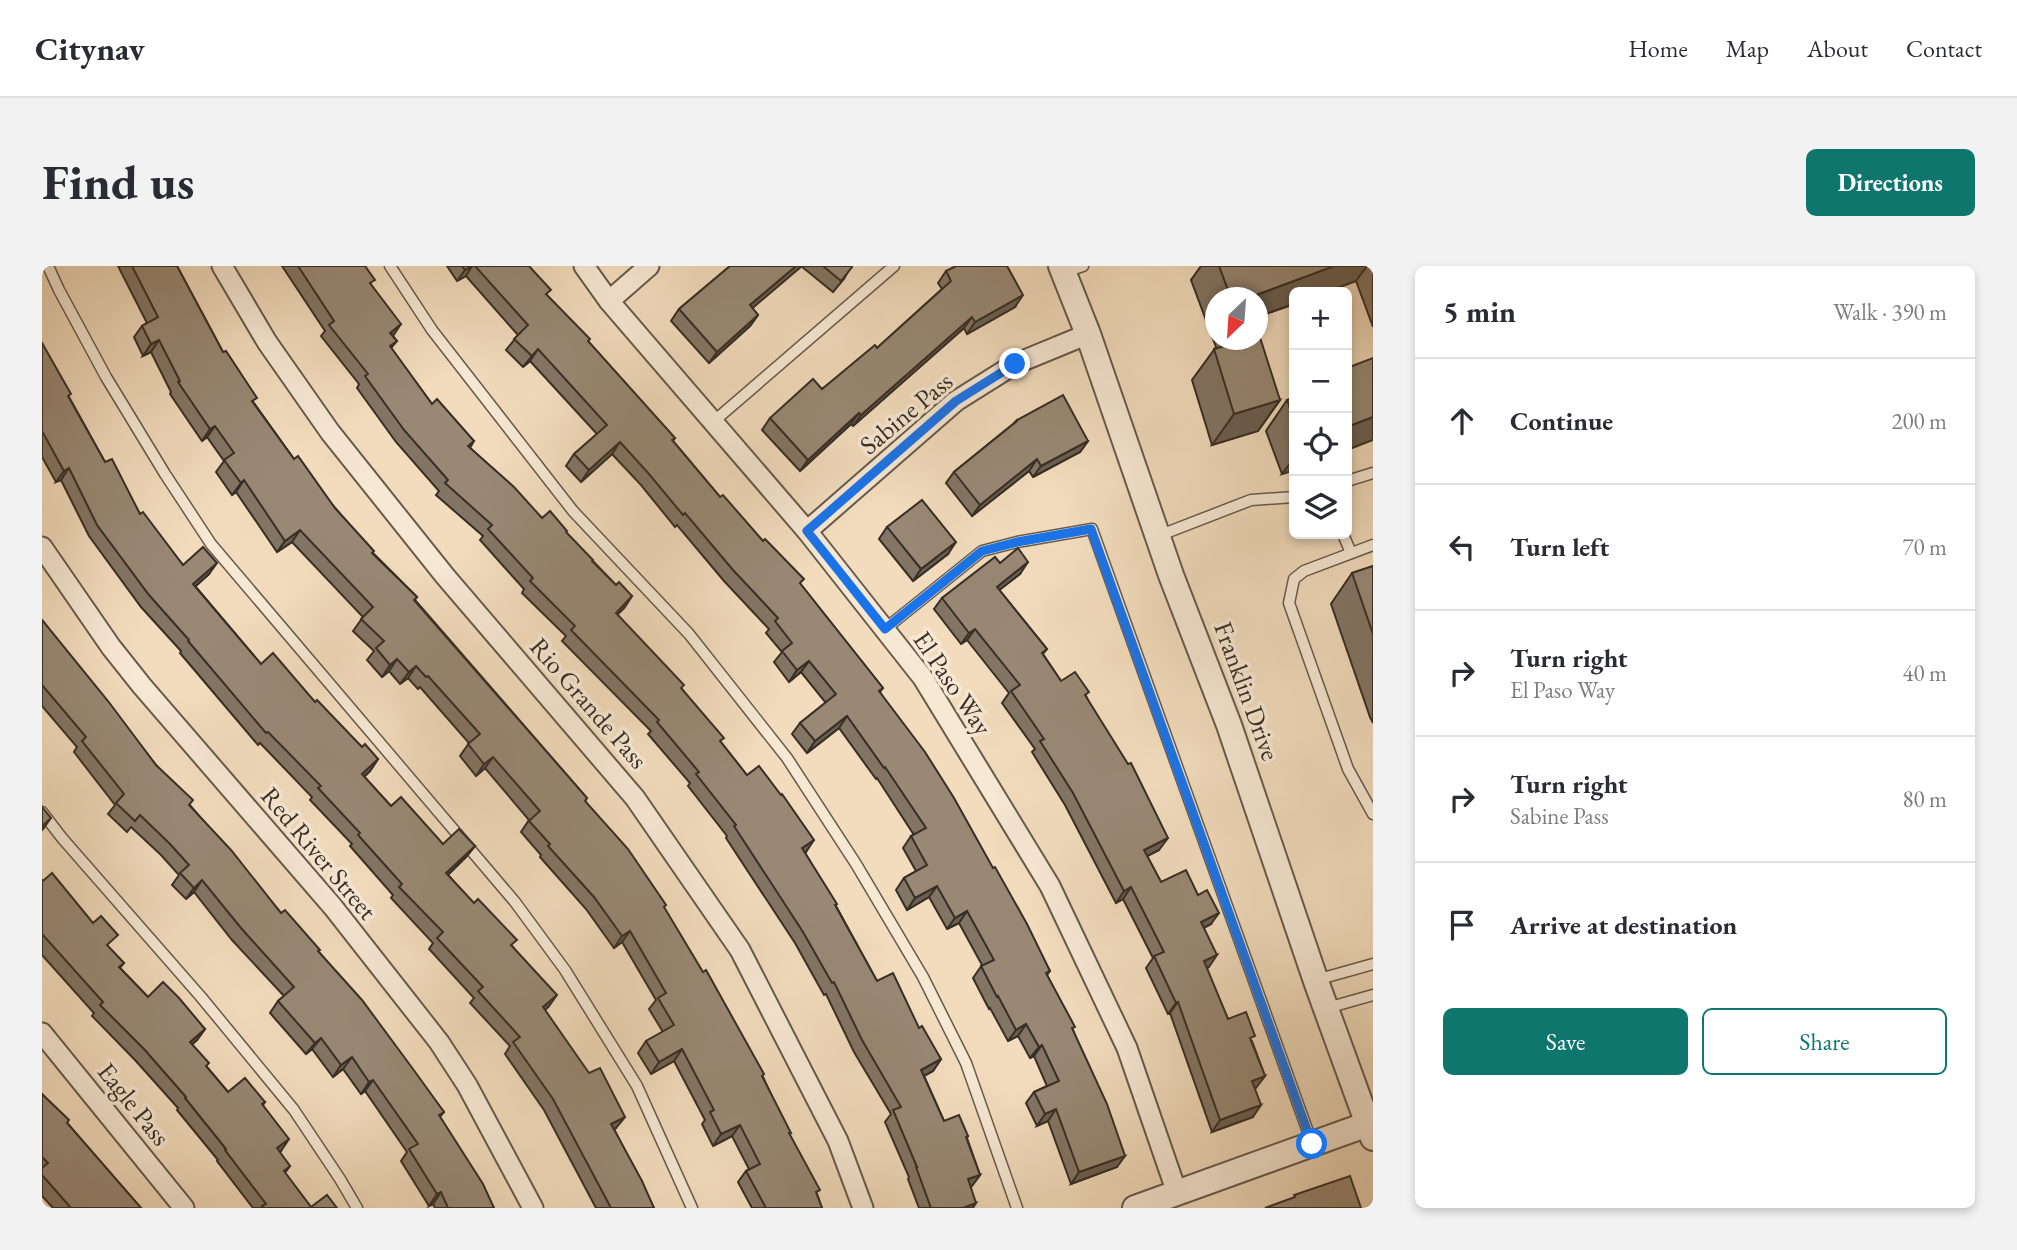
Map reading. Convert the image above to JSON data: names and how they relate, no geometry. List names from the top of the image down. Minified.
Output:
{"streets":{"street":["Sabine Pass","El Paso Way","Franklin Drive","Rio Grande Pass","Red River Street","Eagle Pass"]},"crossings":[["Sabine Pass","El Paso Way"],["Sabine Pass","Franklin Drive"]],"north":"bottom left","page":{"header":"Citynav","nav":["Home","Map","About","Contact"],"buttons":["Directions",["Save","Share"]],"title":"Find us","heading":["5 min","Walk · 390 m"],"map_buttons":["+","−"],"list":[["Continue","200 m"],["Turn left","70 m"],["Turn right","El Paso Way","40 m"],["Turn right","Sabine Pass","80 m"],"Arrive at destination"]}}
